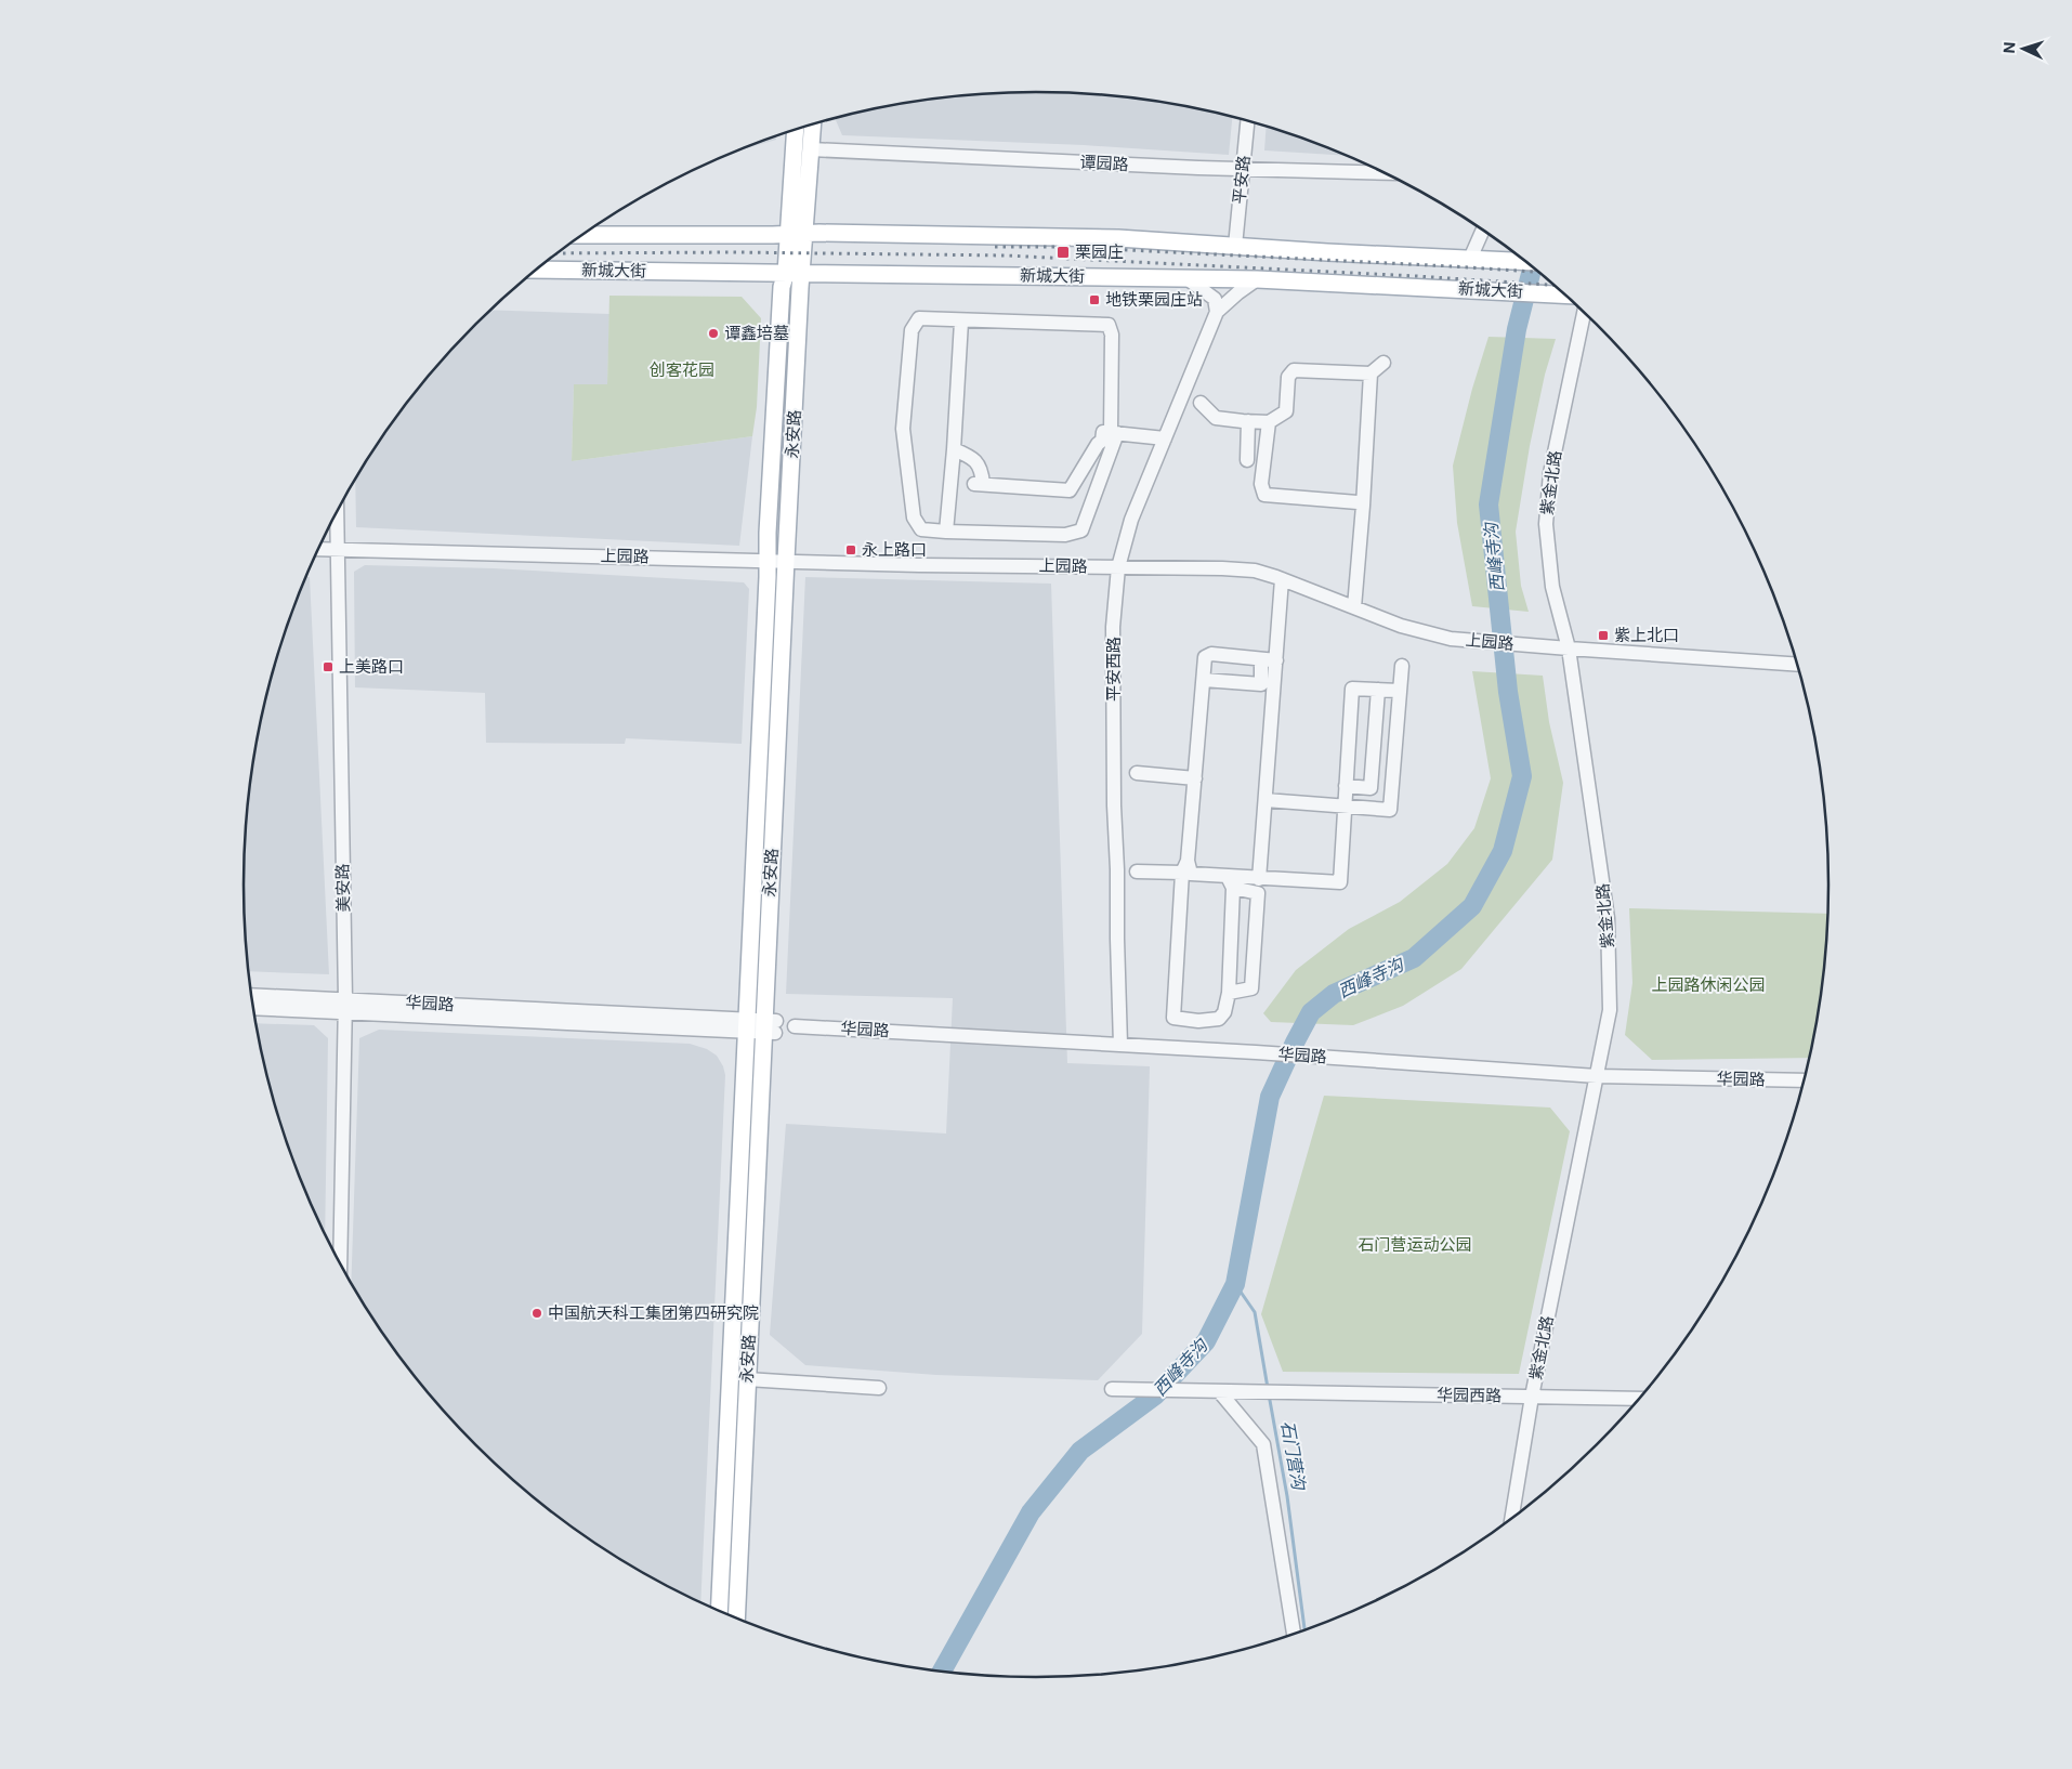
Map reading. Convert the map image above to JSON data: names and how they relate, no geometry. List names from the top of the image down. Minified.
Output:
{"streets":{"main road":["新城大街","永安路"],"street":["谭园路","平安路","紫金北路","上园路","平安西路","美安路","华园路","华园西路"]},"crossings":[["谭园路","平安路"],["谭园路","永安路"],["平安路","新城大街"],["新城大街","永安路"],["永安路","上园路"],["永安路","华园路"],["紫金北路","上园路"],["紫金北路","华园路"],["紫金北路","华园西路"],["上园路","平安西路"],["上园路","美安路"],["平安西路","华园路"],["美安路","华园路"]],"water":["西峰寺沟","石门营沟"],"parks":["创客花园","上园路休闲公园","石门营运动公园"],"places":{"transit":["栗园庄","地铁栗园庄站","永上路口","紫上北口","上美路口"],"other":["谭鑫培墓","中国航天科工集团第四研究院"]},"north":"left"}
